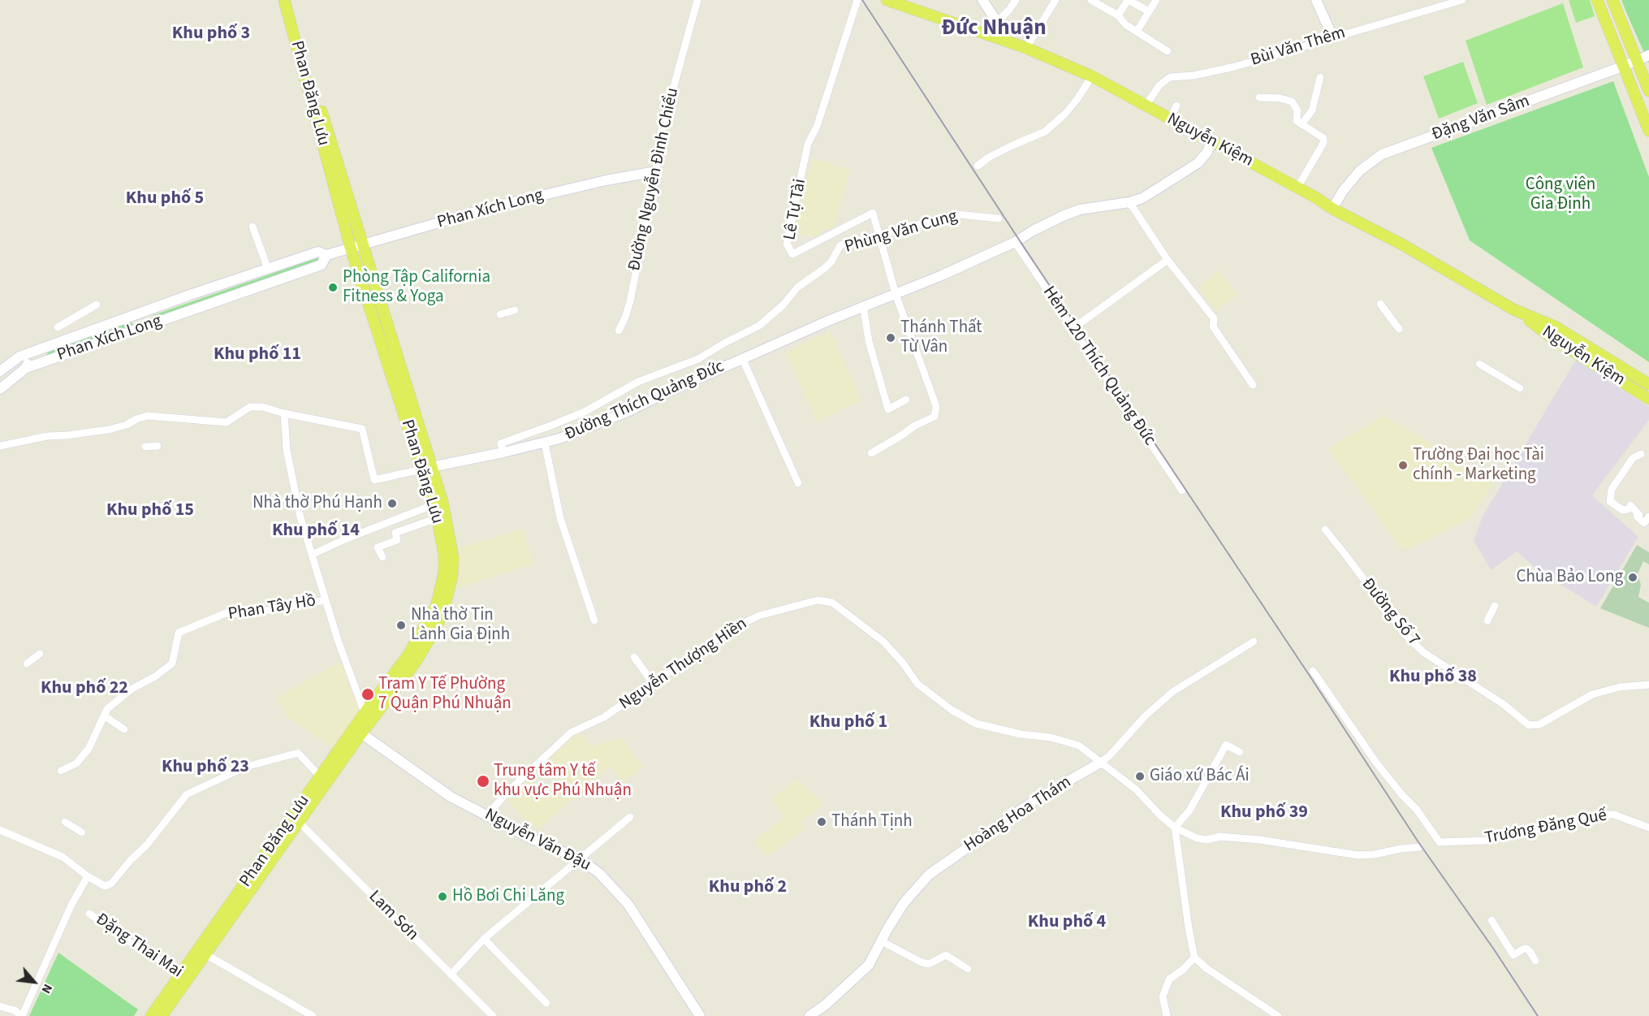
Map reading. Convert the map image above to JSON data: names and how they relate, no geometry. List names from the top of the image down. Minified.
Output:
{"streets":{"main road":["Phan Đăng Lưu","Nguyễn Kiệm"],"street":["Bùi Văn Thêm","Đặng Văn Sâm","Đường Nguyễn Đình Chiểu","Phan Xích Long","Lê Tự Tài","Phùng Văn Cung","Hẻm 120 Thích Quảng Đức","Đường Thích Quảng Đức","Phan Tây Hồ","Đường Số 7","Nguyễn Thượng Hiền","Hoàng Hoa Thám","Trương Đăng Quế","Nguyễn Văn Đậu","Lam Sơn","Đặng Thai Mai"]},"crossings":[["Bùi Văn Thêm","Nguyễn Kiệm"],["Phan Đăng Lưu","Phan Xích Long"],["Phan Đăng Lưu","Đường Thích Quảng Đức"],["Phan Đăng Lưu","Nguyễn Văn Đậu"],["Phan Đăng Lưu","Lam Sơn"],["Phan Đăng Lưu","Đặng Thai Mai"],["Đặng Văn Sâm","Nguyễn Kiệm"],["Đường Nguyễn Đình Chiểu","Phan Xích Long"],["Lê Tự Tài","Phùng Văn Cung"],["Phùng Văn Cung","Đường Thích Quảng Đức"],["Nguyễn Thượng Hiền","Hoàng Hoa Thám"],["Nguyễn Thượng Hiền","Nguyễn Văn Đậu"]],"districts":["Đức Nhuận","Khu phố 3","Khu phố 5","Khu phố 11","Khu phố 15","Khu phố 14","Khu phố 38","Khu phố 22","Khu phố 1","Khu phố 23","Khu phố 39","Khu phố 2","Khu phố 4"],"parks":["Công viên Gia Định"],"places":["Phòng Tập California Fitness & Yoga","Thánh Thất Từ Vân","Trường Đại học Tài chính - Marketing","Nhà thờ Phú Hạnh","Chùa Bảo Long","Nhà thờ Tin Lành Gia Định","Trạm Y Tế Phường 7 Quận Phú Nhuận","Giáo xứ Bác Ái","Trung tâm Y tế khu vực Phú Nhuận","Thánh Tịnh","Hồ Bơi Chi Lăng"],"north":"bottom right"}
